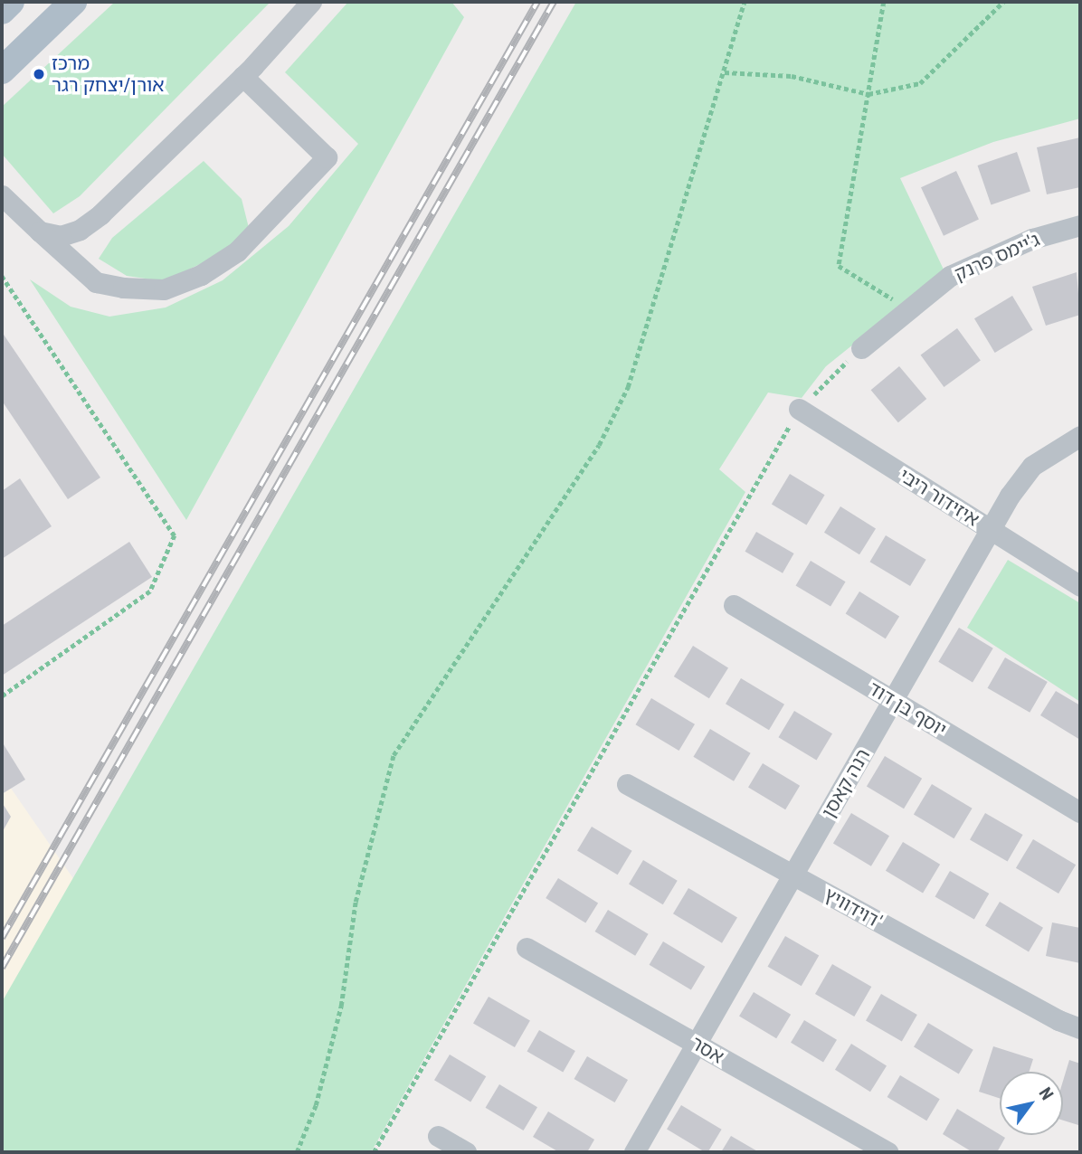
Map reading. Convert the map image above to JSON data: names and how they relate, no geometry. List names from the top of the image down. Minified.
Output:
{"streets":{"street":["ג'יימס פרנק","איזידור ריבי","יוסף בן דוד","רנה קאסן","דוידוויץ'","אסר"]},"crossings":[["איזידור ריבי","רנה קאסן"],["יוסף בן דוד","רנה קאסן"],["רנה קאסן","דוידוויץ'"],["רנה קאסן","אסר"]],"places":["מרכז אורן/יצחק רגר"],"north":"top right"}
